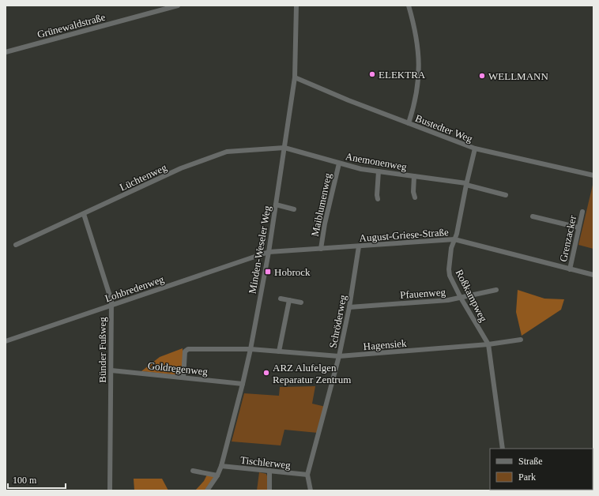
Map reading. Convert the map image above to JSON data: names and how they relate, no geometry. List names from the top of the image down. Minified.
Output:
{"streets":{"street":["Grünewaldstraße","Bustedter Weg","Anemonenweg","Lüchtenweg","Maiblumenweg","August-Griese-Straße","Grenzacker","Minden-Weseler Weg","Lohbredenweg","Pfauenweg","Roßkampweg","Schröderweg","Hagensiek","Bünder Fußweg","Goldregenweg","Tischlerweg"]},"crossings":[["Bustedter Weg","Minden-Weseler Weg"],["Bustedter Weg","Roßkampweg"],["Anemonenweg","Lüchtenweg"],["Anemonenweg","Maiblumenweg"],["Anemonenweg","Minden-Weseler Weg"],["Anemonenweg","Roßkampweg"],["Lüchtenweg","Minden-Weseler Weg"],["Lüchtenweg","Bünder Fußweg"],["Maiblumenweg","August-Griese-Straße"],["August-Griese-Straße","Grenzacker"],["August-Griese-Straße","Minden-Weseler Weg"],["August-Griese-Straße","Lohbredenweg"],["August-Griese-Straße","Roßkampweg"],["August-Griese-Straße","Schröderweg"],["Minden-Weseler Weg","Lohbredenweg"],["Minden-Weseler Weg","Hagensiek"],["Minden-Weseler Weg","Goldregenweg"],["Minden-Weseler Weg","Tischlerweg"],["Lohbredenweg","Bünder Fußweg"],["Pfauenweg","Roßkampweg"],["Pfauenweg","Schröderweg"],["Roßkampweg","Hagensiek"],["Schröderweg","Hagensiek"],["Schröderweg","Tischlerweg"],["Hagensiek","Goldregenweg"],["Bünder Fußweg","Goldregenweg"]],"places":{"other":["ELEKTRA","WELLMANN","ARZ Alufelgen Reparatur Zentrum"],"transit":["Hobrock"]},"legend":["Straße","Park"],"scale_bar":"100 m"}
